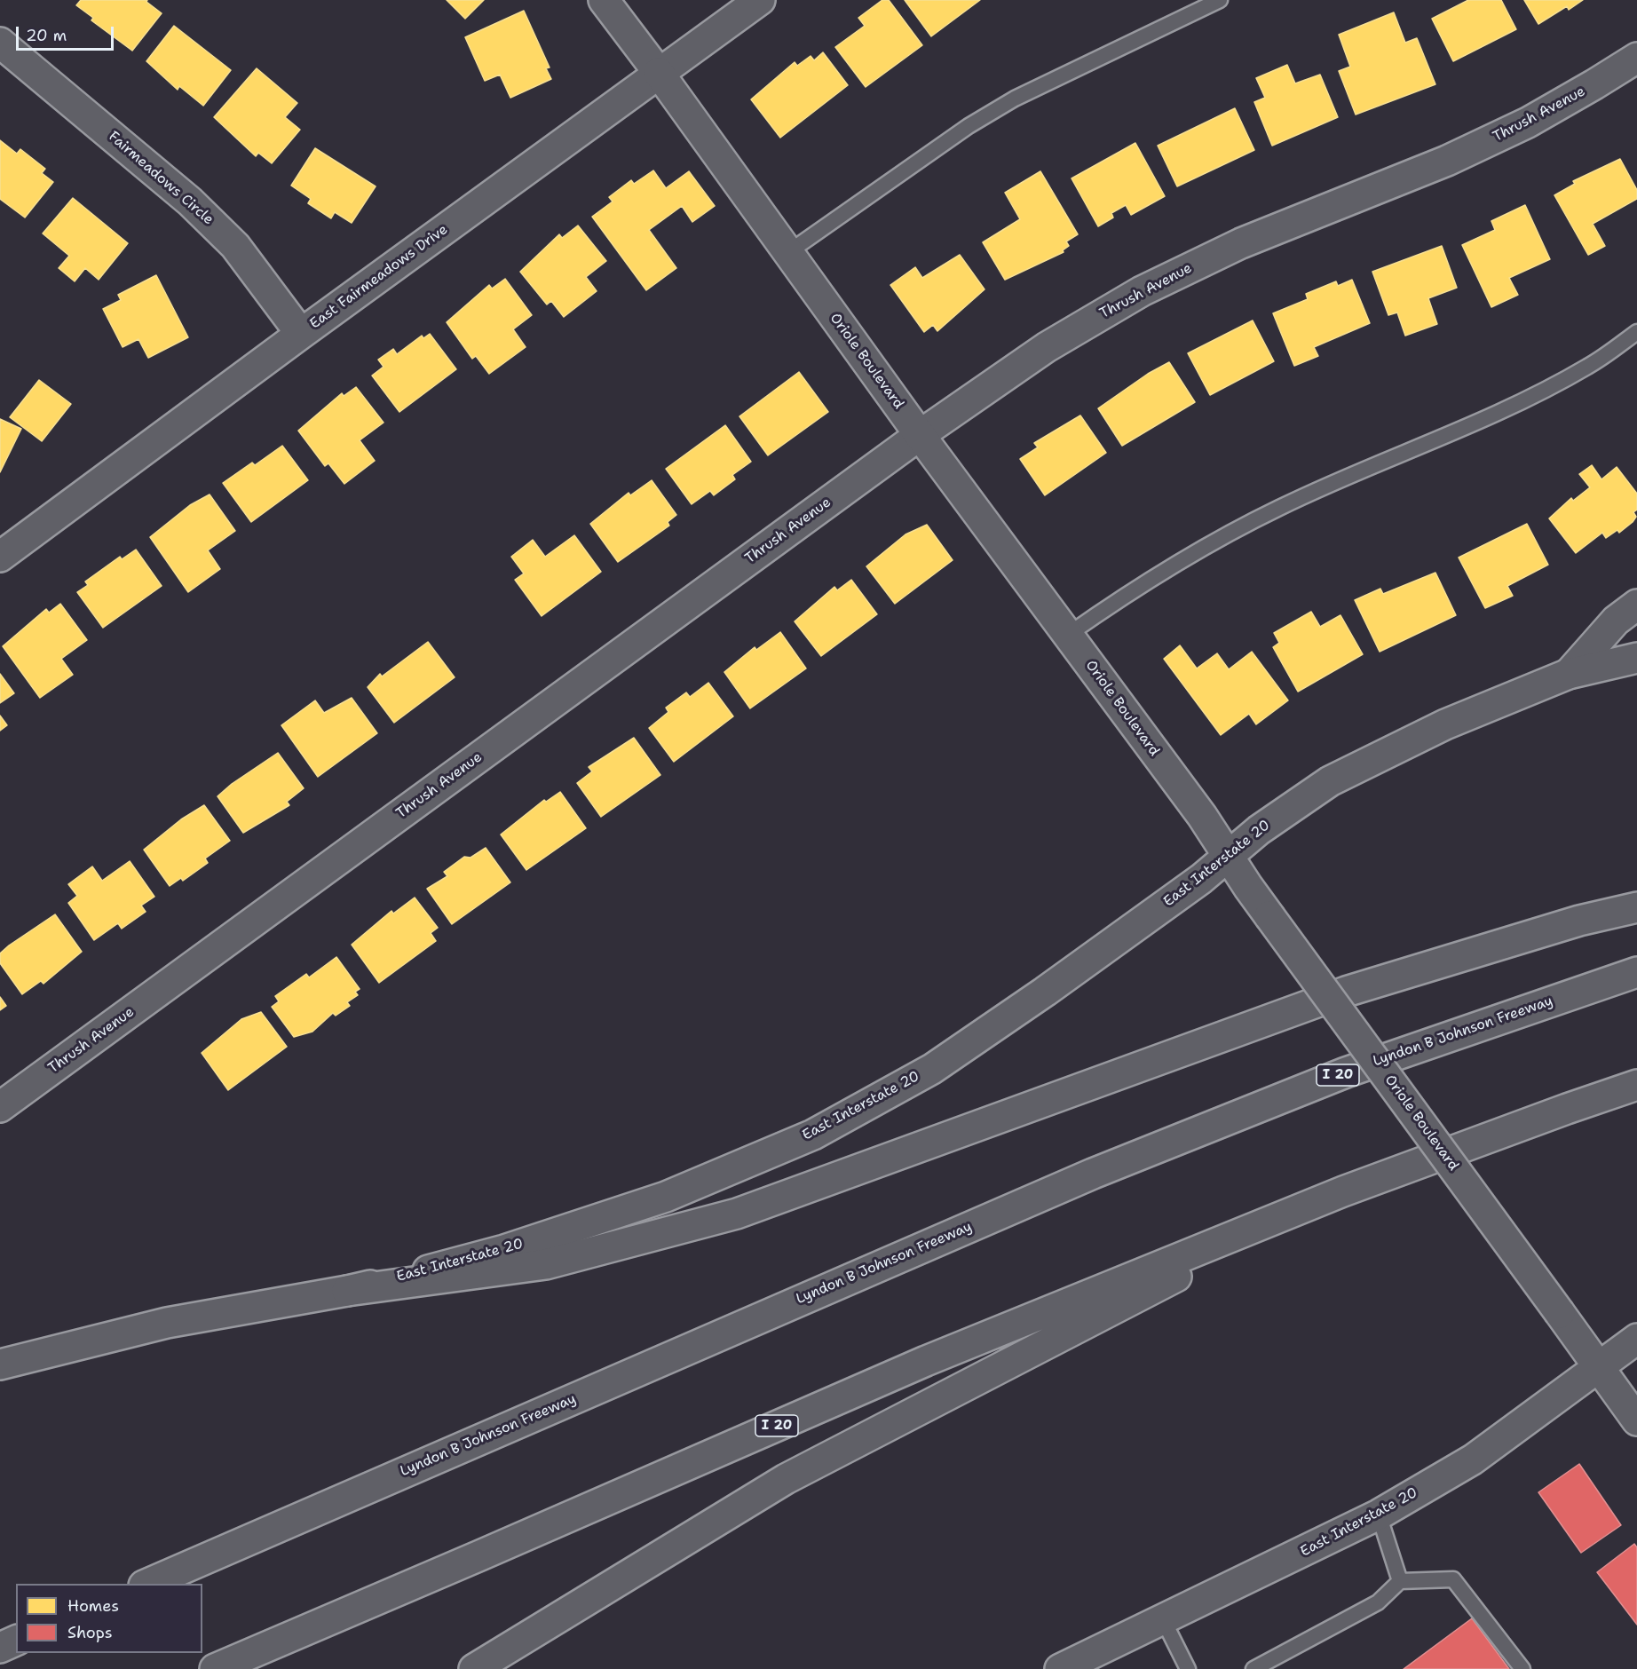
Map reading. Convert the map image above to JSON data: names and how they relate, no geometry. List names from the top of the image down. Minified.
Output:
{"streets":{"main road":["Thrush Avenue","Fairmeadows Circle","East Fairmeadows Drive","Oriole Boulevard","East Interstate 20","Lyndon B Johnson Freeway","I 20"]},"crossings":[["Thrush Avenue","Oriole Boulevard"],["Fairmeadows Circle","East Fairmeadows Drive"],["East Fairmeadows Drive","Oriole Boulevard"],["Oriole Boulevard","East Interstate 20"]],"legend":["Homes","Shops"],"scale_bar":"20 m"}
